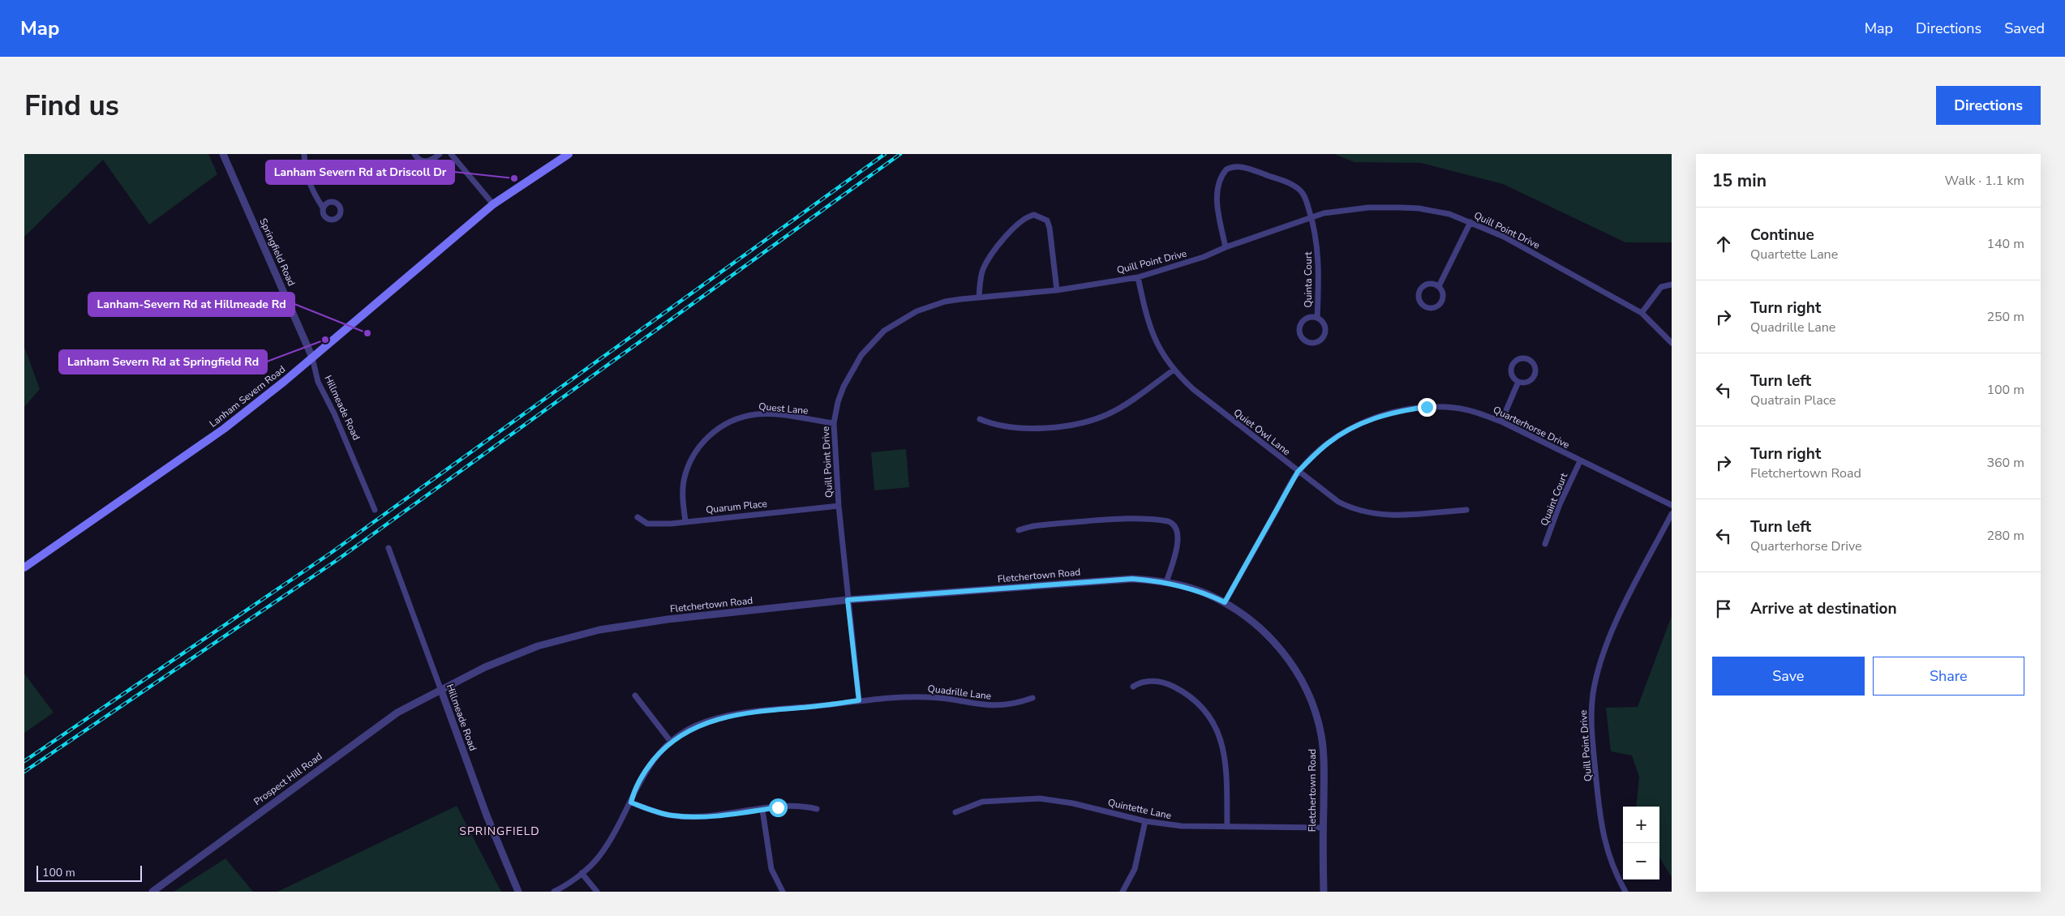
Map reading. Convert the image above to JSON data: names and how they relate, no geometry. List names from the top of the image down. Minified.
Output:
{"streets":{"main road":["Lanham Severn Road"],"street":["Quill Point Drive","Springfield Road","Quinta Court","Hillmeade Road","Quest Lane","Quarterhorse Drive","Quiet Owl Lane","Quaint Court","Quarum Place","Fletchertown Road","Quadrille Lane","Prospect Hill Road","Quintette Lane"]},"crossings":[["Quill Point Drive","Quinta Court"],["Quill Point Drive","Quest Lane"],["Quill Point Drive","Quiet Owl Lane"],["Quill Point Drive","Quarum Place"],["Quill Point Drive","Fletchertown Road"],["Quill Point Drive","Quadrille Lane"],["Springfield Road","Lanham Severn Road"],["Springfield Road","Hillmeade Road"],["Lanham Severn Road","Hillmeade Road"],["Hillmeade Road","Fletchertown Road"],["Hillmeade Road","Prospect Hill Road"],["Quest Lane","Quarum Place"],["Quarterhorse Drive","Quiet Owl Lane"],["Quarterhorse Drive","Quaint Court"],["Quarterhorse Drive","Fletchertown Road"],["Fletchertown Road","Prospect Hill Road"],["Fletchertown Road","Quintette Lane"]],"districts":["SPRINGFIELD"],"places":["Lanham Severn Rd at Driscoll Dr","Lanham-Severn Rd at Hillmeade Rd","Lanham Severn Rd at Springfield Rd"],"scale_bar":"100 m","page":{"header":"Map","nav":["Map","Directions","Saved"],"buttons":["Directions",["Save","Share"]],"title":"Find us","heading":["15 min","Walk · 1.1 km"],"list":[["Continue","Quartette Lane","140 m"],["Turn right","Quadrille Lane","250 m"],["Turn left","Quatrain Place","100 m"],["Turn right","Fletchertown Road","360 m"],["Turn left","Quarterhorse Drive","280 m"],"Arrive at destination"],"map_buttons":["+","−"],"scale":"100 m"}}
